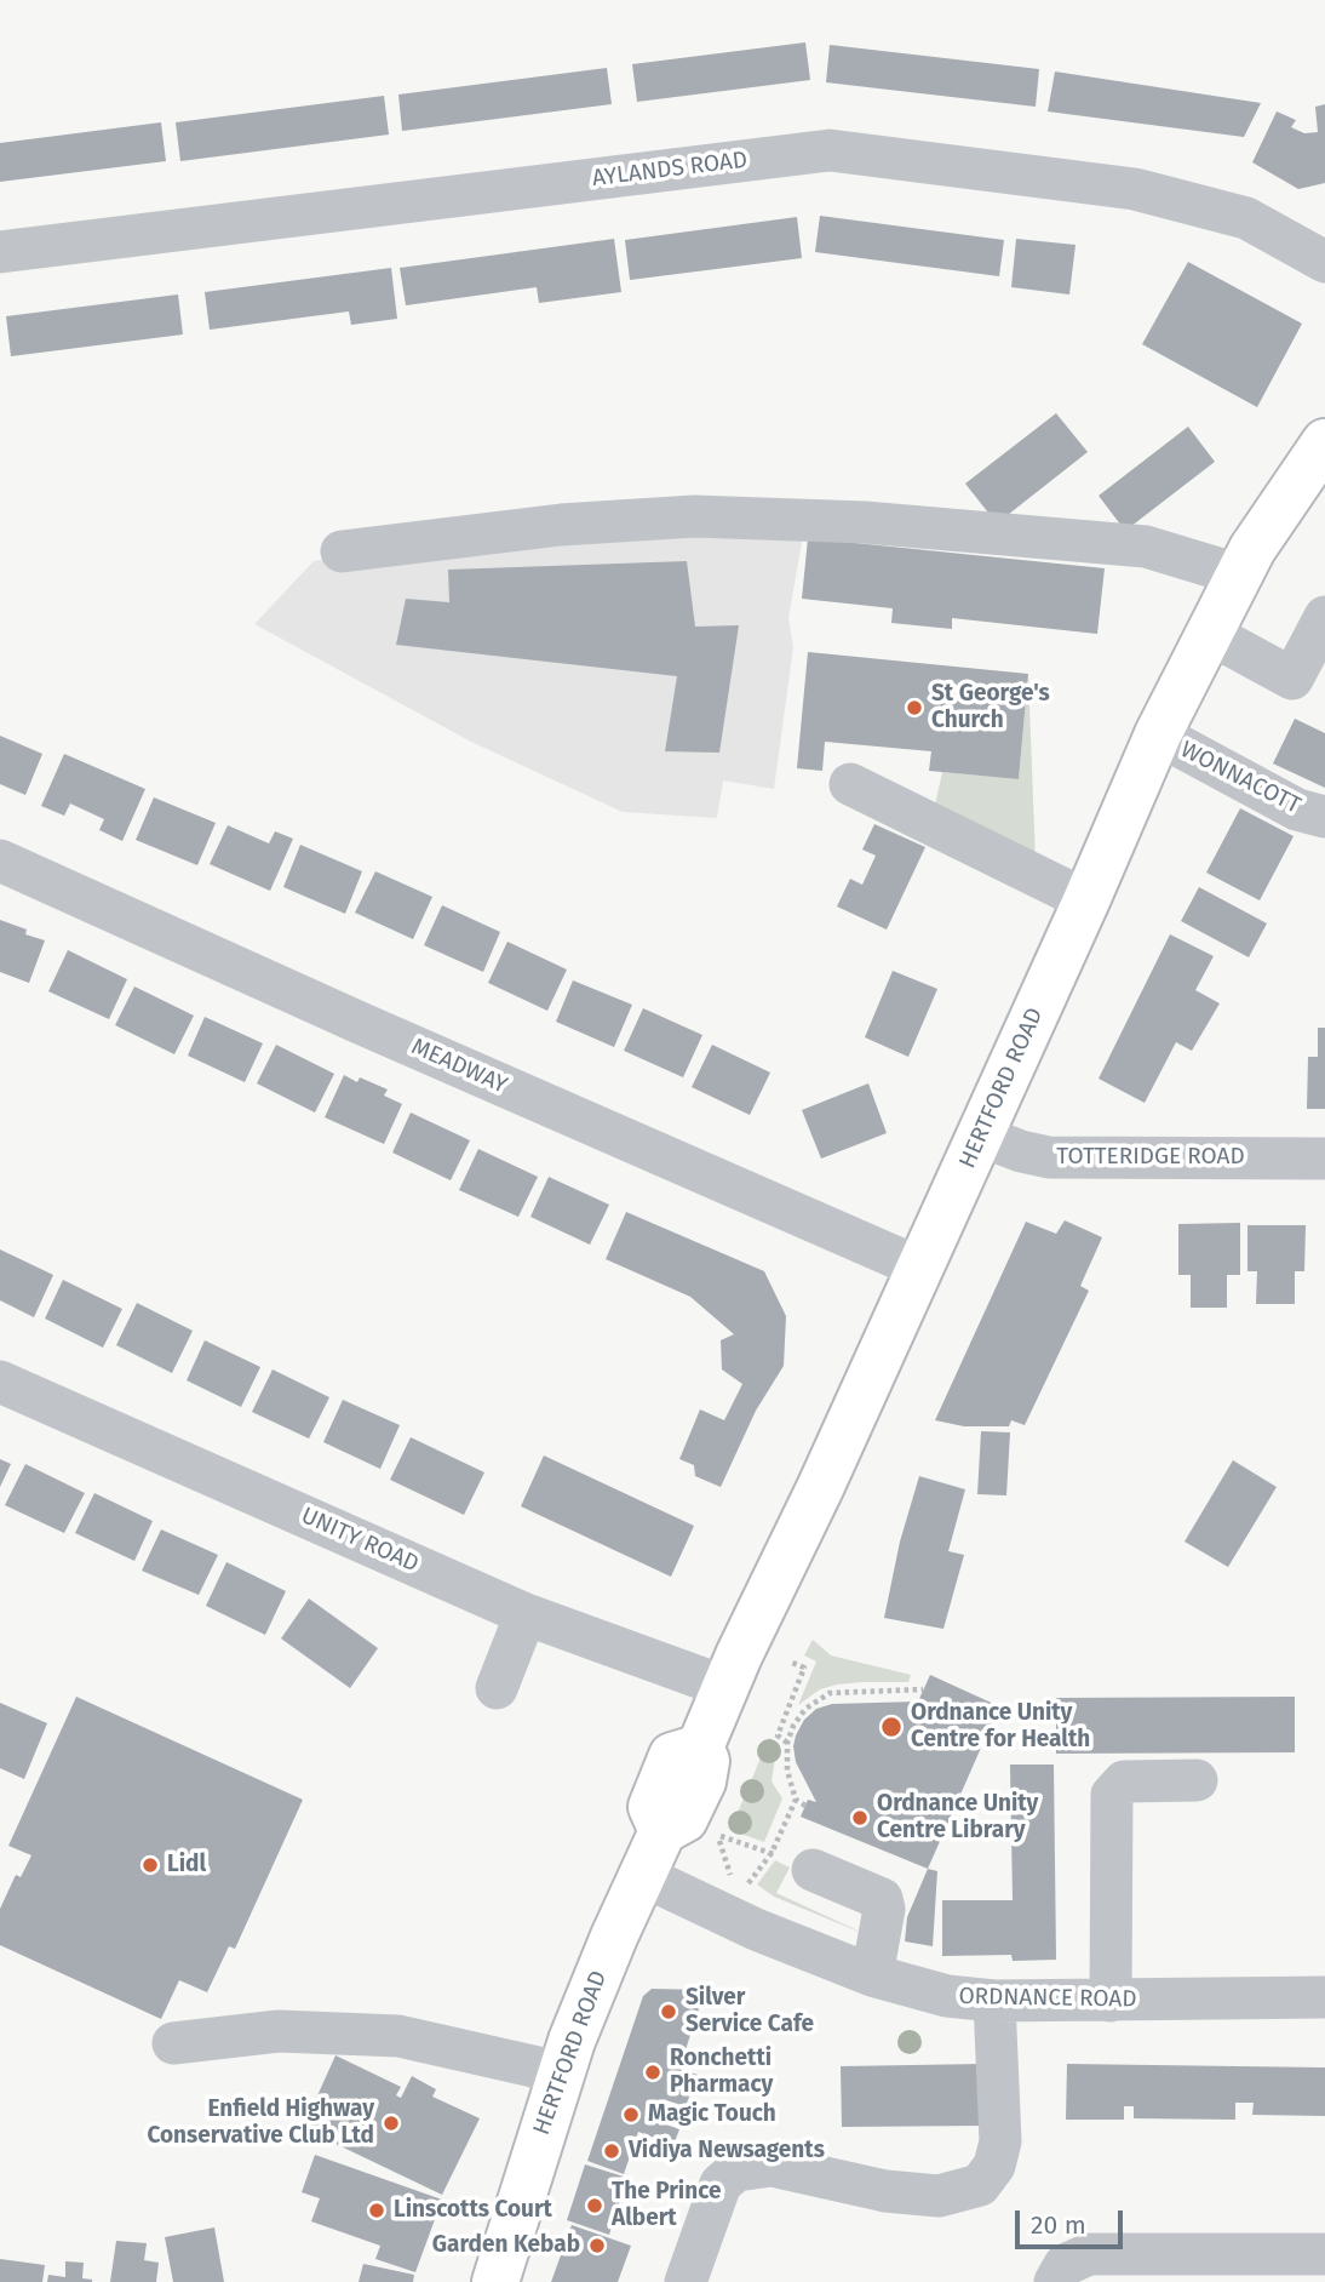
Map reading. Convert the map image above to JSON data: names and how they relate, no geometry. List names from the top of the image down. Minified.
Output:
{"streets":{"main road":["HERTFORD ROAD"],"street":["AYLANDS ROAD","WONNACOTT","MEADWAY","TOTTERIDGE ROAD","UNITY ROAD","ORDNANCE ROAD"]},"crossings":[["WONNACOTT","HERTFORD ROAD"],["MEADWAY","HERTFORD ROAD"],["HERTFORD ROAD","TOTTERIDGE ROAD"],["HERTFORD ROAD","UNITY ROAD"],["HERTFORD ROAD","ORDNANCE ROAD"]],"places":["St George's Church","Ordnance Unity Centre for Health","Ordnance Unity Centre Library","Lidl","Silver Service Cafe","Ronchetti Pharmacy","Magic Touch","Enfield Highway Conservative Club Ltd","Vidiya Newsagents","The Prince Albert","Linscotts Court","Garden Kebab"],"scale_bar":"20 m"}
